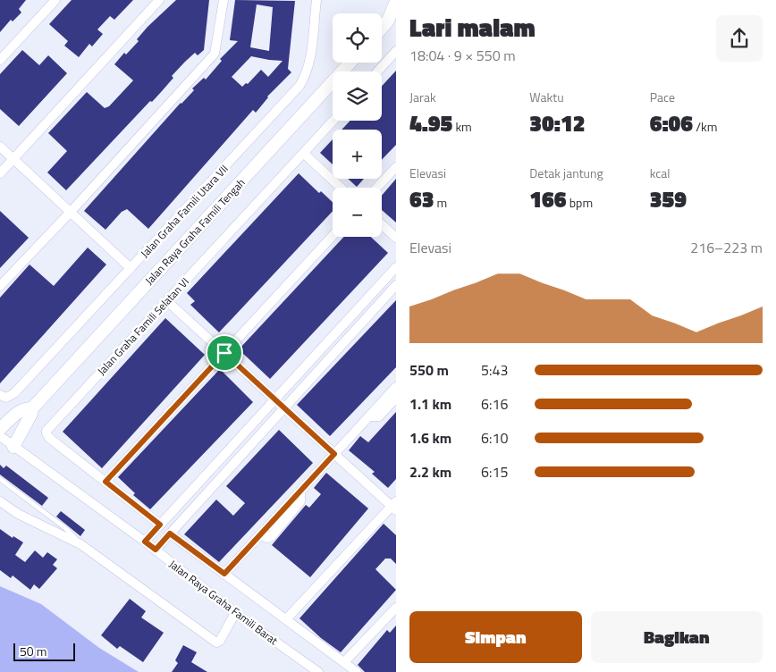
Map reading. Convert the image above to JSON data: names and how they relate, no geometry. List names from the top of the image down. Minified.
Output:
{"streets":{"street":["Jalan Graha Famili Utara VII","Jalan Raya Graha Famili Tengah","Jalan Graha Famili Selatan VI","Jalan Raya Graha Famili Barat"]},"crossings":[["Jalan Raya Graha Famili Tengah","Jalan Raya Graha Famili Barat"]],"scale_bar":"50 m","page":{"heading":["Lari malam","18:04 · 9 × 550 m"],"map_buttons":["+","−"],"stats":[["Jarak","4.95 km"],["Waktu","30:12"],["Pace","6:06 /km"],["Elevasi","63 m"],["Detak jantung","166 bpm"],["kcal","359"]],"chart":["Elevasi","216–223 m"],"list":[{"name":"550 m","note":"5:43"},{"name":"1.1 km","note":"6:16"},{"name":"1.6 km","note":"6:10"},{"name":"2.2 km","note":"6:15"}],"buttons":["Simpan","Bagikan"],"scale":"50 m"}}
